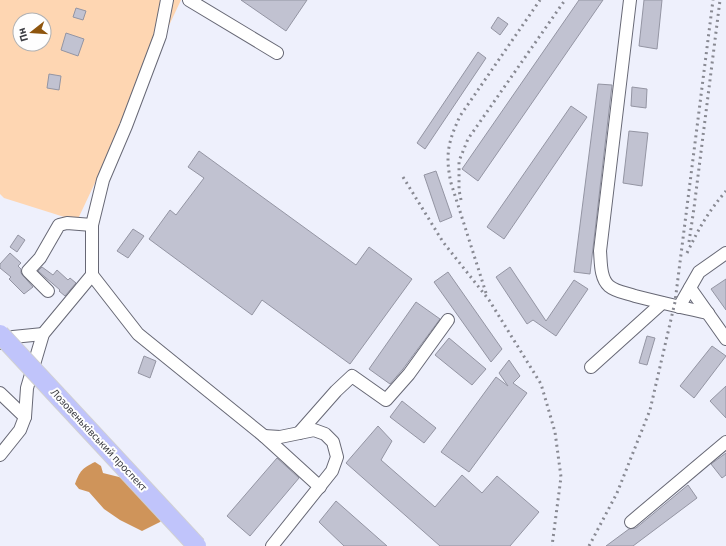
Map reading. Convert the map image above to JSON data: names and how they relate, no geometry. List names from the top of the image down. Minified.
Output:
{"streets":{"highway":["Лозовеньківський проспект"]},"north":"left"}
